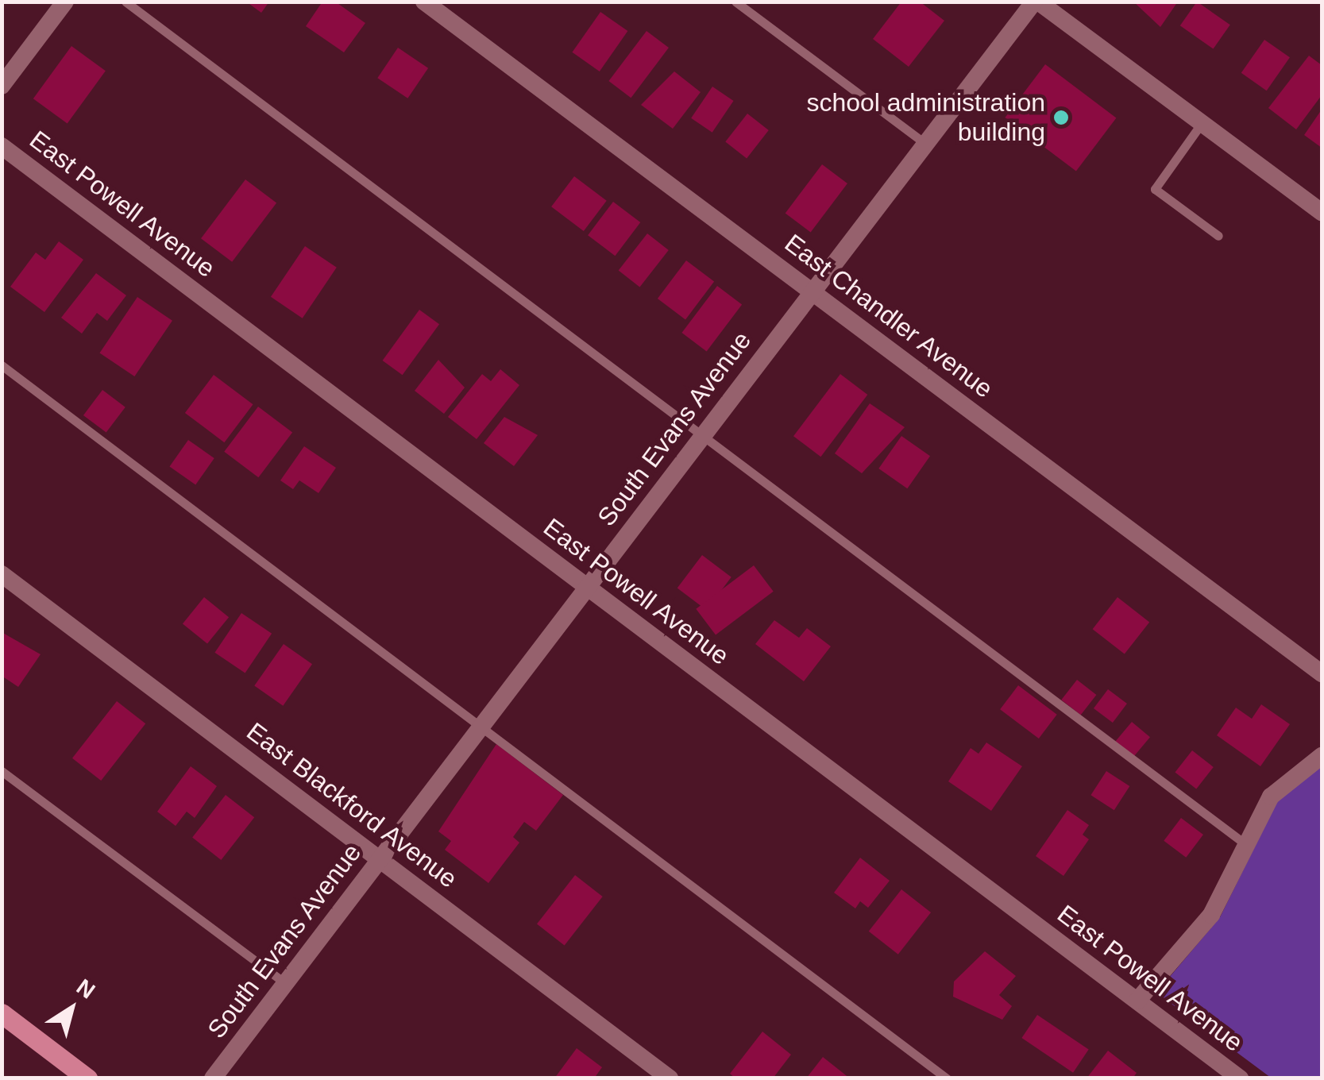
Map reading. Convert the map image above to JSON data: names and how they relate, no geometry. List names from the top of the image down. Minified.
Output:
{"streets":{"street":["East Powell Avenue","East Chandler Avenue","South Evans Avenue","East Blackford Avenue"]},"crossings":[["East Powell Avenue","South Evans Avenue"],["East Chandler Avenue","South Evans Avenue"],["South Evans Avenue","East Blackford Avenue"]],"places":["school administration building"],"north":"top right"}
